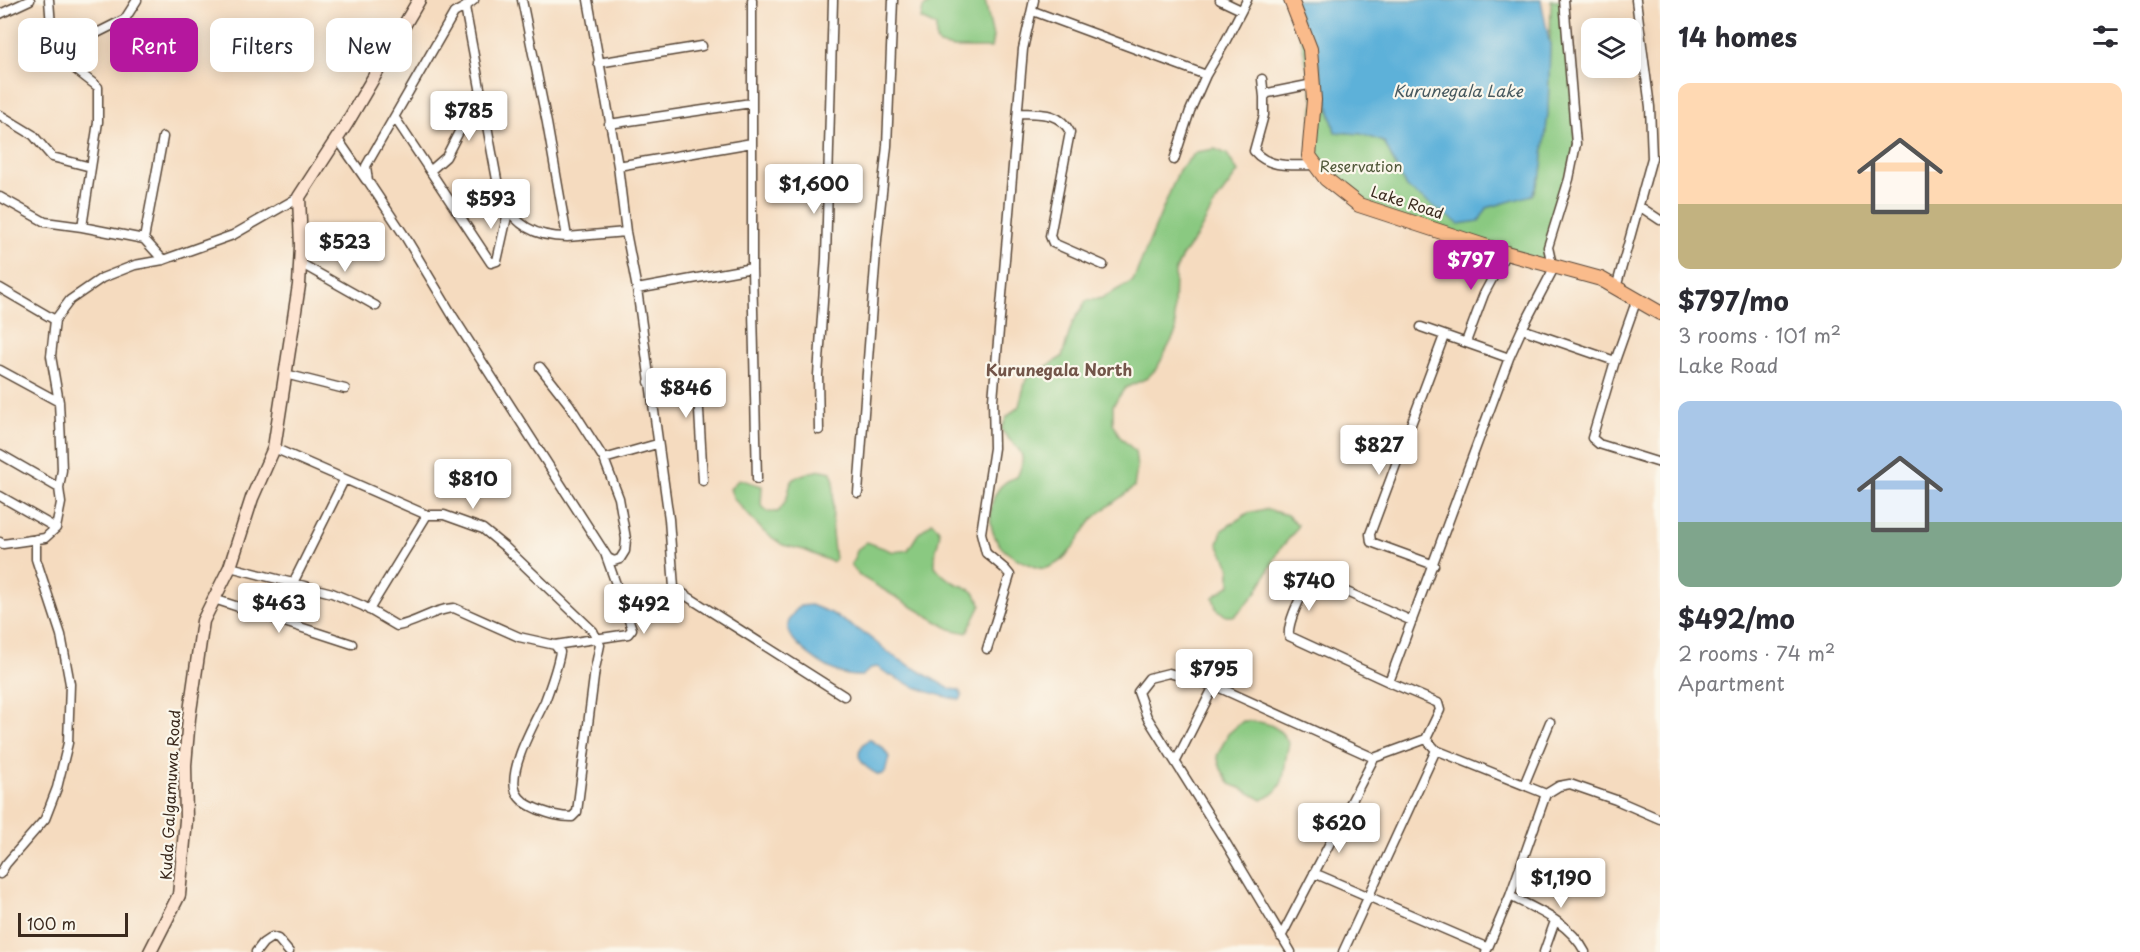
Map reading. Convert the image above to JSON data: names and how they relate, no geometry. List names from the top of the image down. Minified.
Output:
{"streets":{"main road":["Lake Road"],"street":["Kuda Galgamuwa Road"]},"districts":["Kurunegala North"],"water":["Kurunegala Lake"],"parks":["Reservation"],"scale_bar":"100 m","page":{"heading":"14 homes","chip":["Buy","Rent","Filters","New"],"list":[{"name":"$797/mo","note":"3 rooms · 101 m² · Lake Road"},{"name":"$492/mo","note":"2 rooms · 74 m² · Apartment"}],"price":["$785","$1,600","$593","$523","$797","$846","$827","$810","$740","$463","$492","$795","$620","$1,190"],"scale":"100 m"}}
